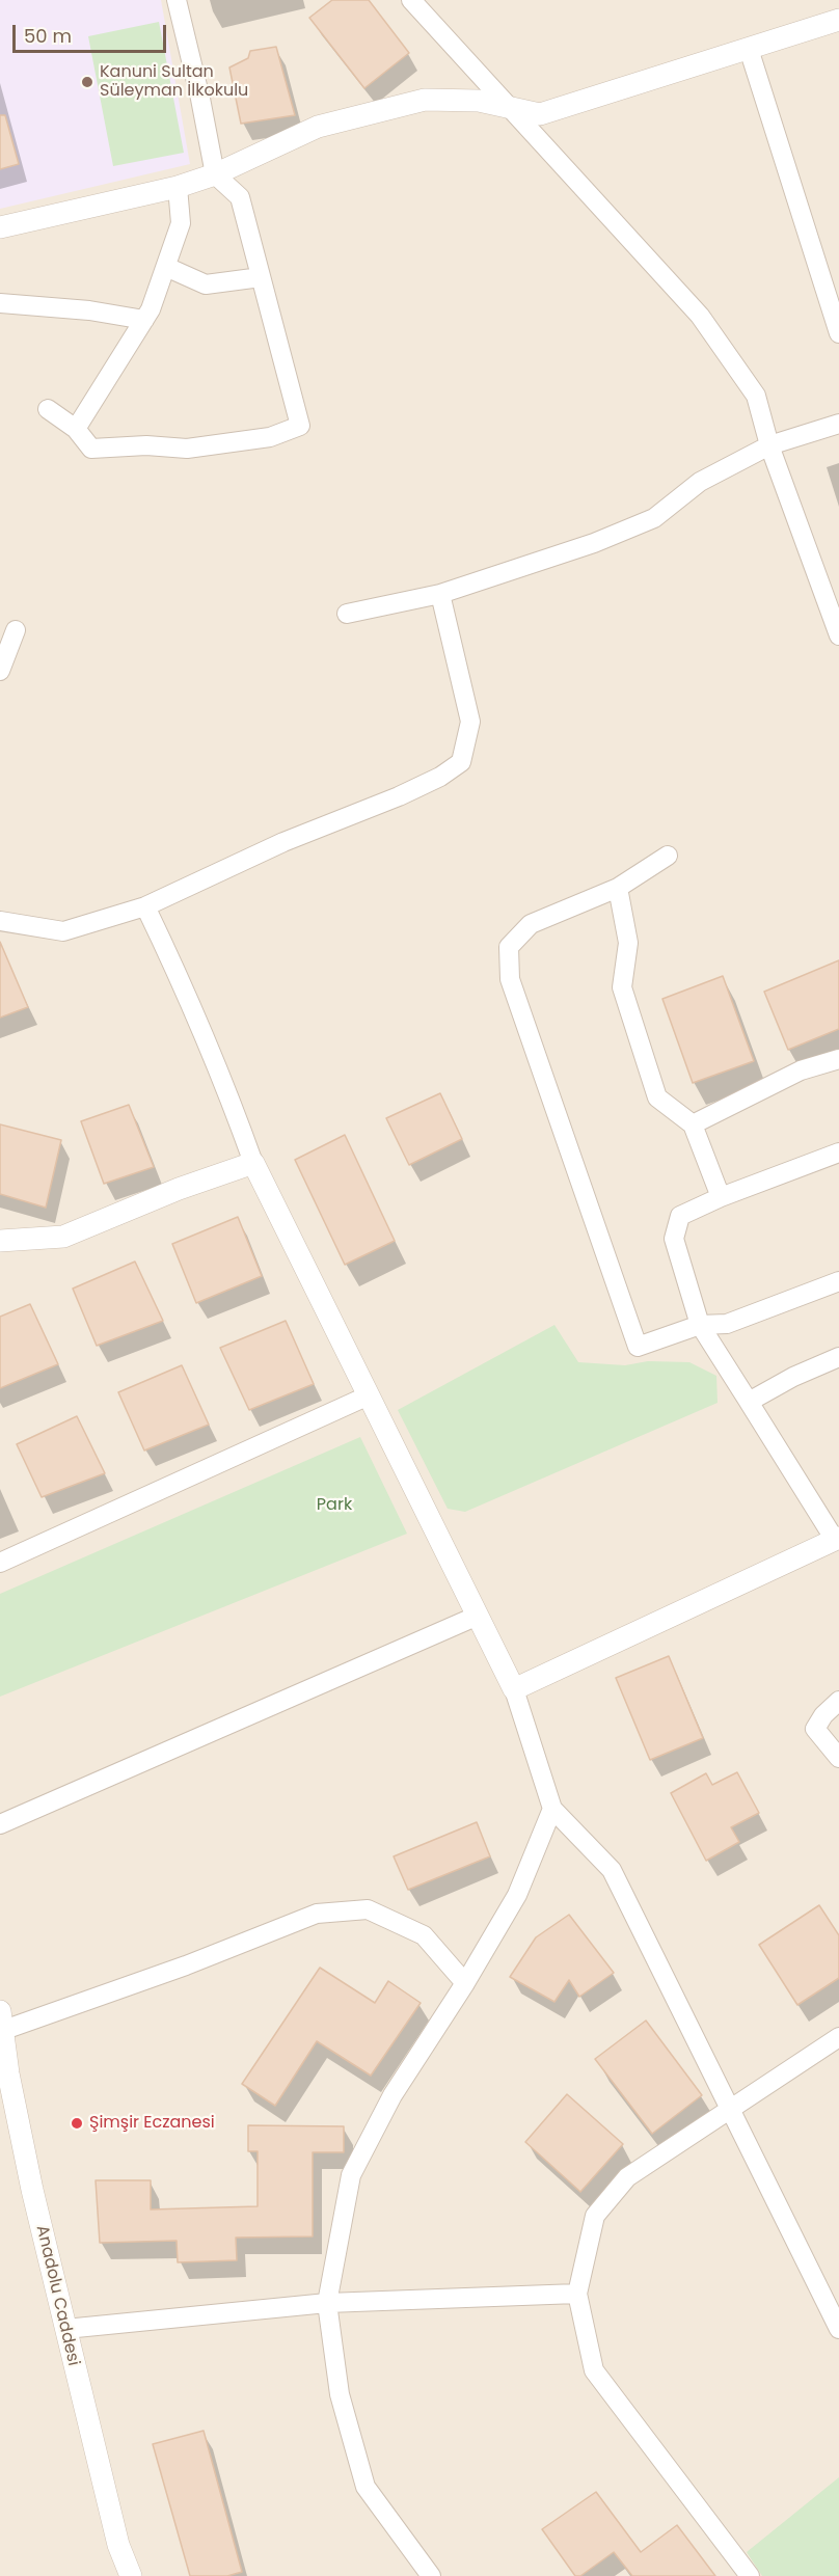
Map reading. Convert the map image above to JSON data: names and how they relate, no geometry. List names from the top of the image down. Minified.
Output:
{"streets":{"street":["Anadolu Caddesi"]},"parks":["Park"],"places":["Kanuni Sultan Süleyman İlkokulu","Şimşir Eczanesi"],"scale_bar":"50 m"}
